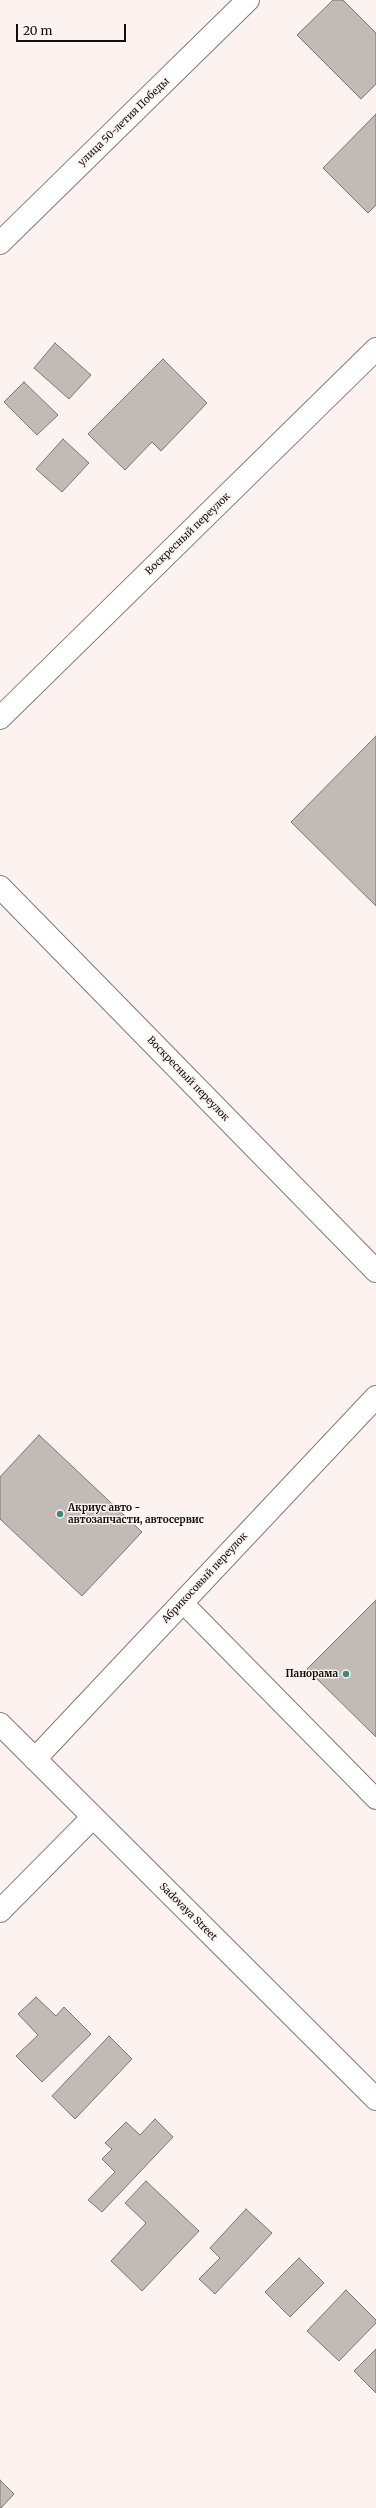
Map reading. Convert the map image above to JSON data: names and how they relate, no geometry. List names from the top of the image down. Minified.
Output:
{"streets":{"street":["улица 50-летия Победы","Воскресный переулок","Абрикосовый переулок","Sadovaya Street"]},"crossings":[["Абрикосовый переулок","Sadovaya Street"]],"places":["Акриус авто - автозапчасти, автосервис","Панорама"],"scale_bar":"20 m"}
